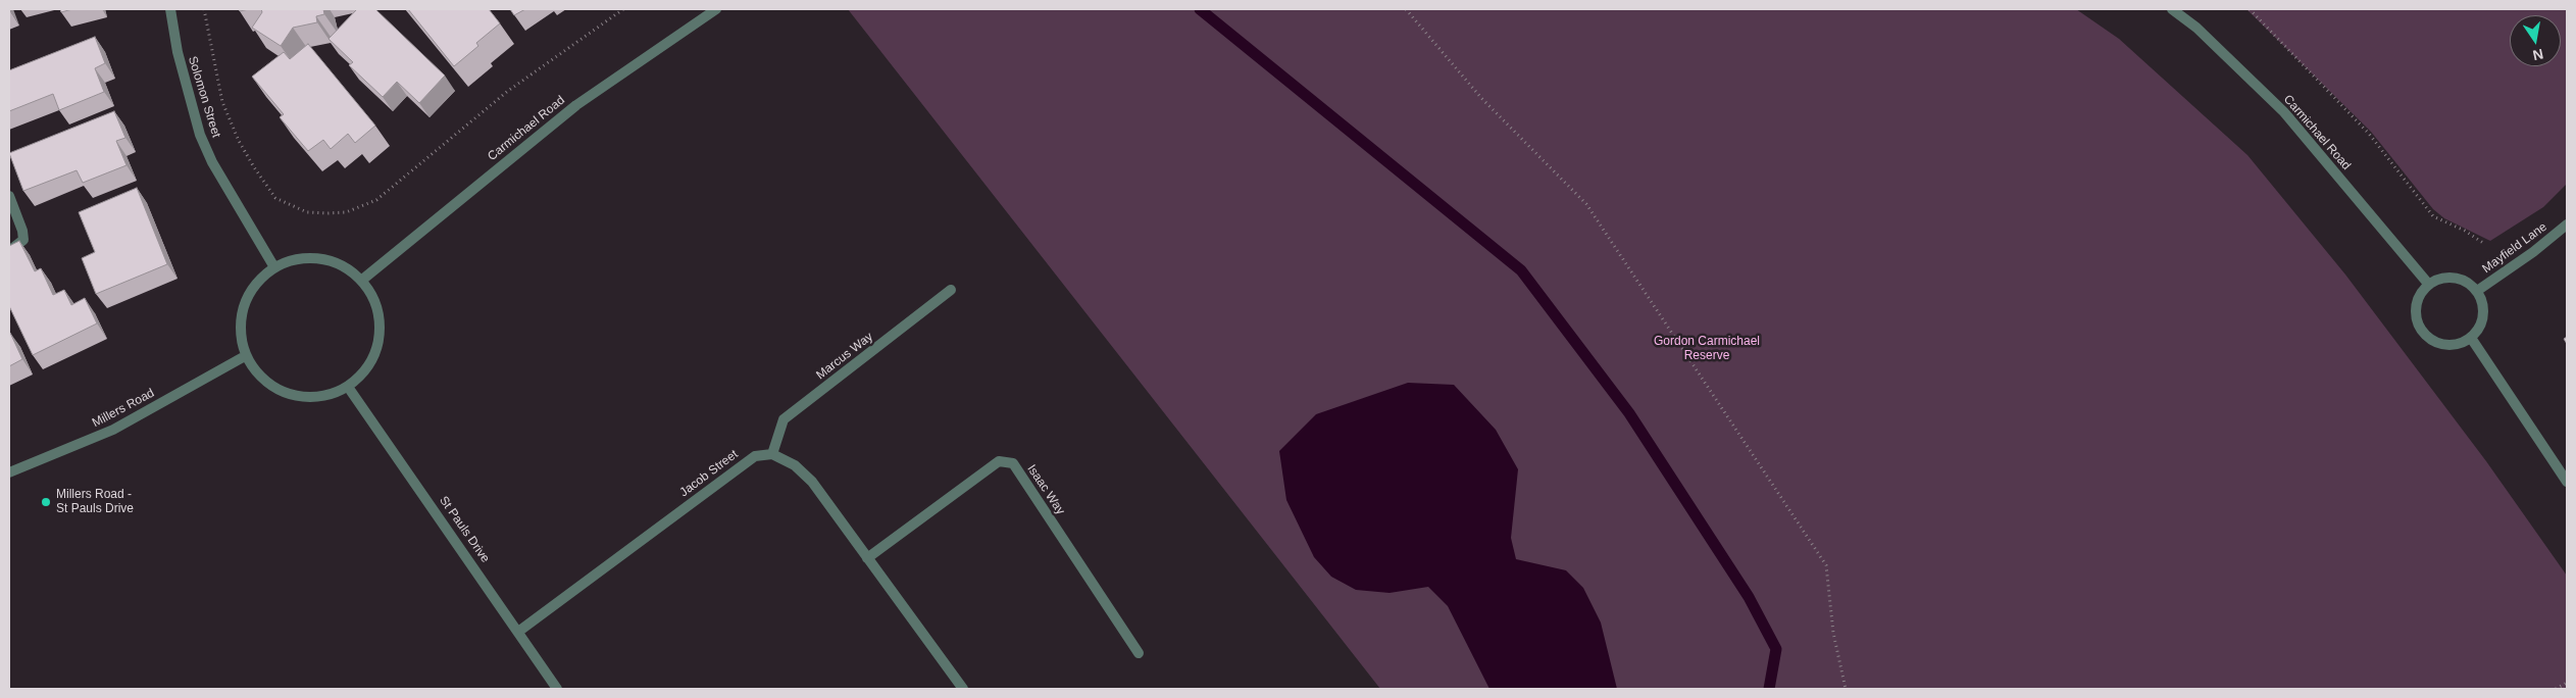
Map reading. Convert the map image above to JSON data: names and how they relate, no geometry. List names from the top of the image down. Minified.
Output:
{"streets":{"street":["Solomon Street","Carmichael Road","Mayfield Lane","Marcus Way","Millers Road","Jacob Street","Isaac Way","St Pauls Drive"]},"crossings":[["Solomon Street","Carmichael Road"],["Solomon Street","Millers Road"],["Solomon Street","St Pauls Drive"],["Carmichael Road","Mayfield Lane"],["Carmichael Road","Millers Road"],["Carmichael Road","St Pauls Drive"],["Marcus Way","Jacob Street"],["Millers Road","St Pauls Drive"],["Jacob Street","St Pauls Drive"]],"parks":["Gordon Carmichael Reserve"],"places":["Millers Road - St Pauls Drive"],"north":"bottom"}
